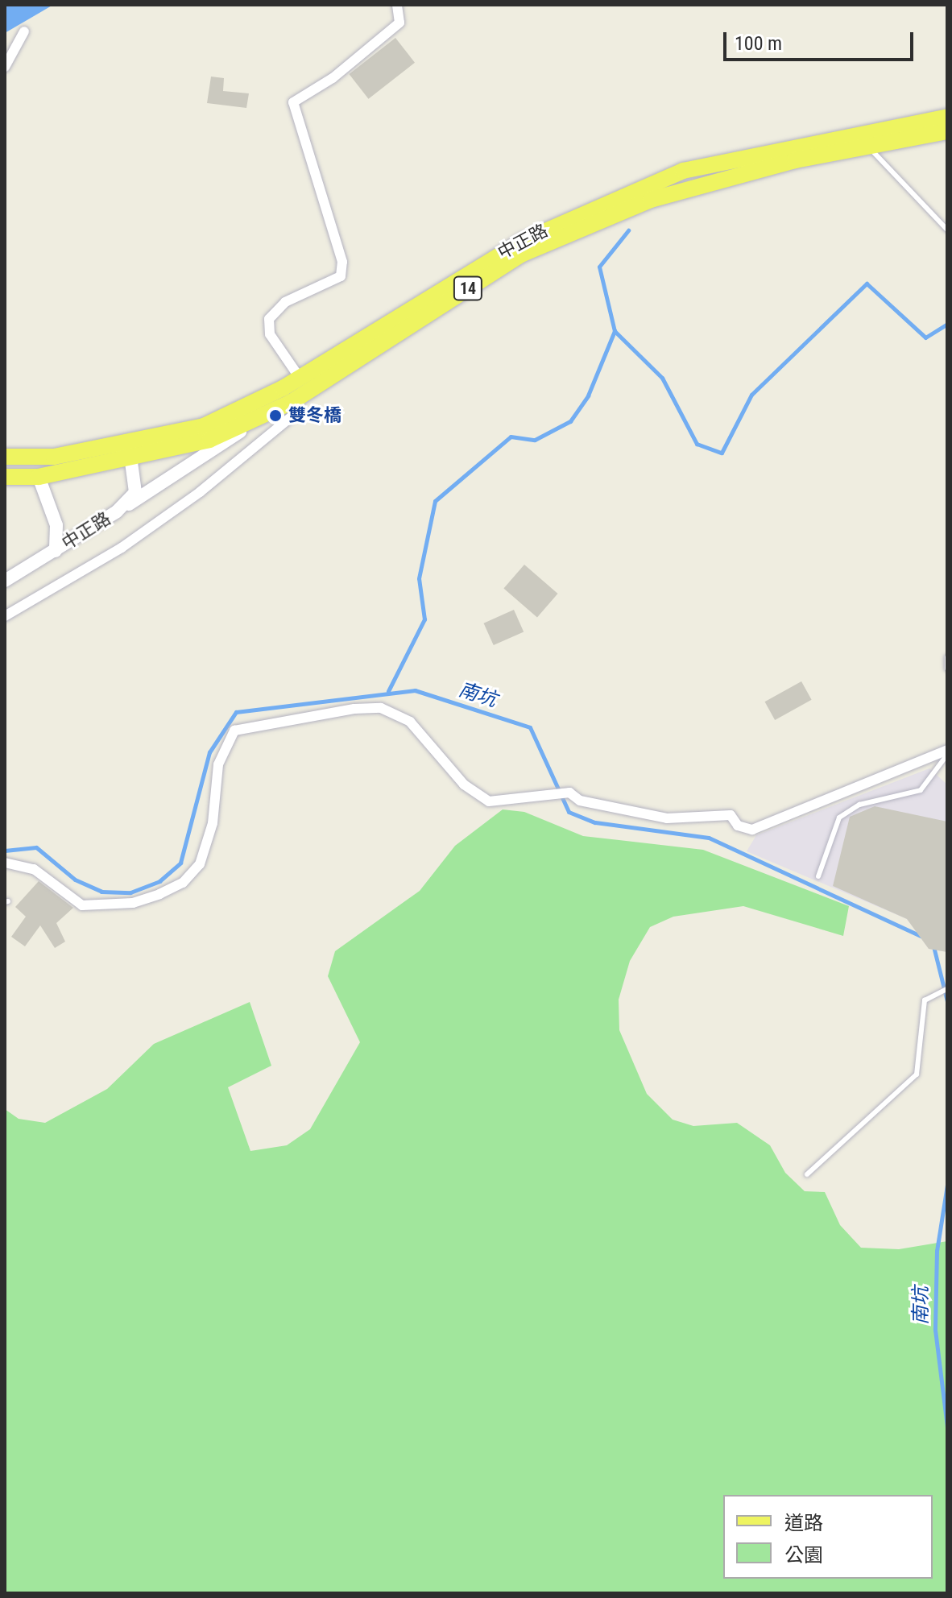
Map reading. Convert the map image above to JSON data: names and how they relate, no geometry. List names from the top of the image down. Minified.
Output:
{"streets":{"main road":["中正路","14"]},"water":["南坑"],"places":["雙冬橋"],"legend":["道路","公園"],"scale_bar":"100 m"}
